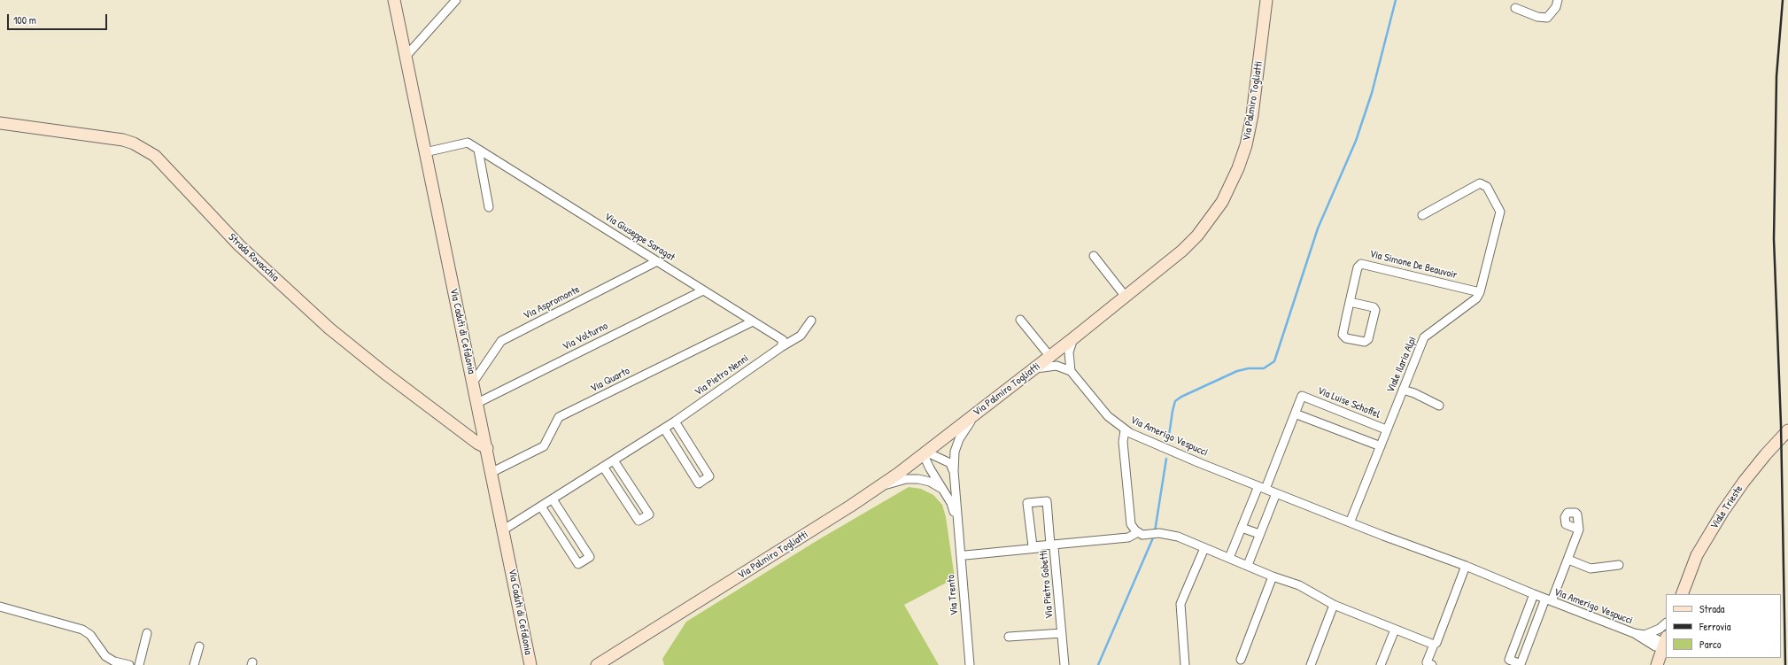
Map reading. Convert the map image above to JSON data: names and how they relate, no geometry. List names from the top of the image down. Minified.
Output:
{"streets":{"street":["Via Palmiro Togliatti","Via Giuseppe Saragat","Strada Rovacchia","Via Simone De Beauvoir","Via Aspromonte","Via Caduti di Cefalonia","Via Volturno","Viale Ilaria Alpi","Via Pietro Nenni","Via Quarto","Via Luise Schoffel","Via Amerigo Vespucci","Viale Trieste","Via Pietro Gobetti","Via Trento"]},"crossings":[["Via Palmiro Togliatti","Via Trento"],["Via Giuseppe Saragat","Via Aspromonte"],["Via Giuseppe Saragat","Via Caduti di Cefalonia"],["Via Giuseppe Saragat","Via Volturno"],["Via Giuseppe Saragat","Via Pietro Nenni"],["Via Giuseppe Saragat","Via Quarto"],["Strada Rovacchia","Via Caduti di Cefalonia"],["Via Simone De Beauvoir","Viale Ilaria Alpi"],["Via Aspromonte","Via Caduti di Cefalonia"],["Via Caduti di Cefalonia","Via Volturno"],["Via Caduti di Cefalonia","Via Pietro Nenni"],["Via Caduti di Cefalonia","Via Quarto"],["Viale Ilaria Alpi","Via Luise Schoffel"],["Viale Ilaria Alpi","Via Amerigo Vespucci"],["Via Luise Schoffel","Via Amerigo Vespucci"]],"legend":["Strada","Ferrovia","Parco"],"scale_bar":"100 m"}
